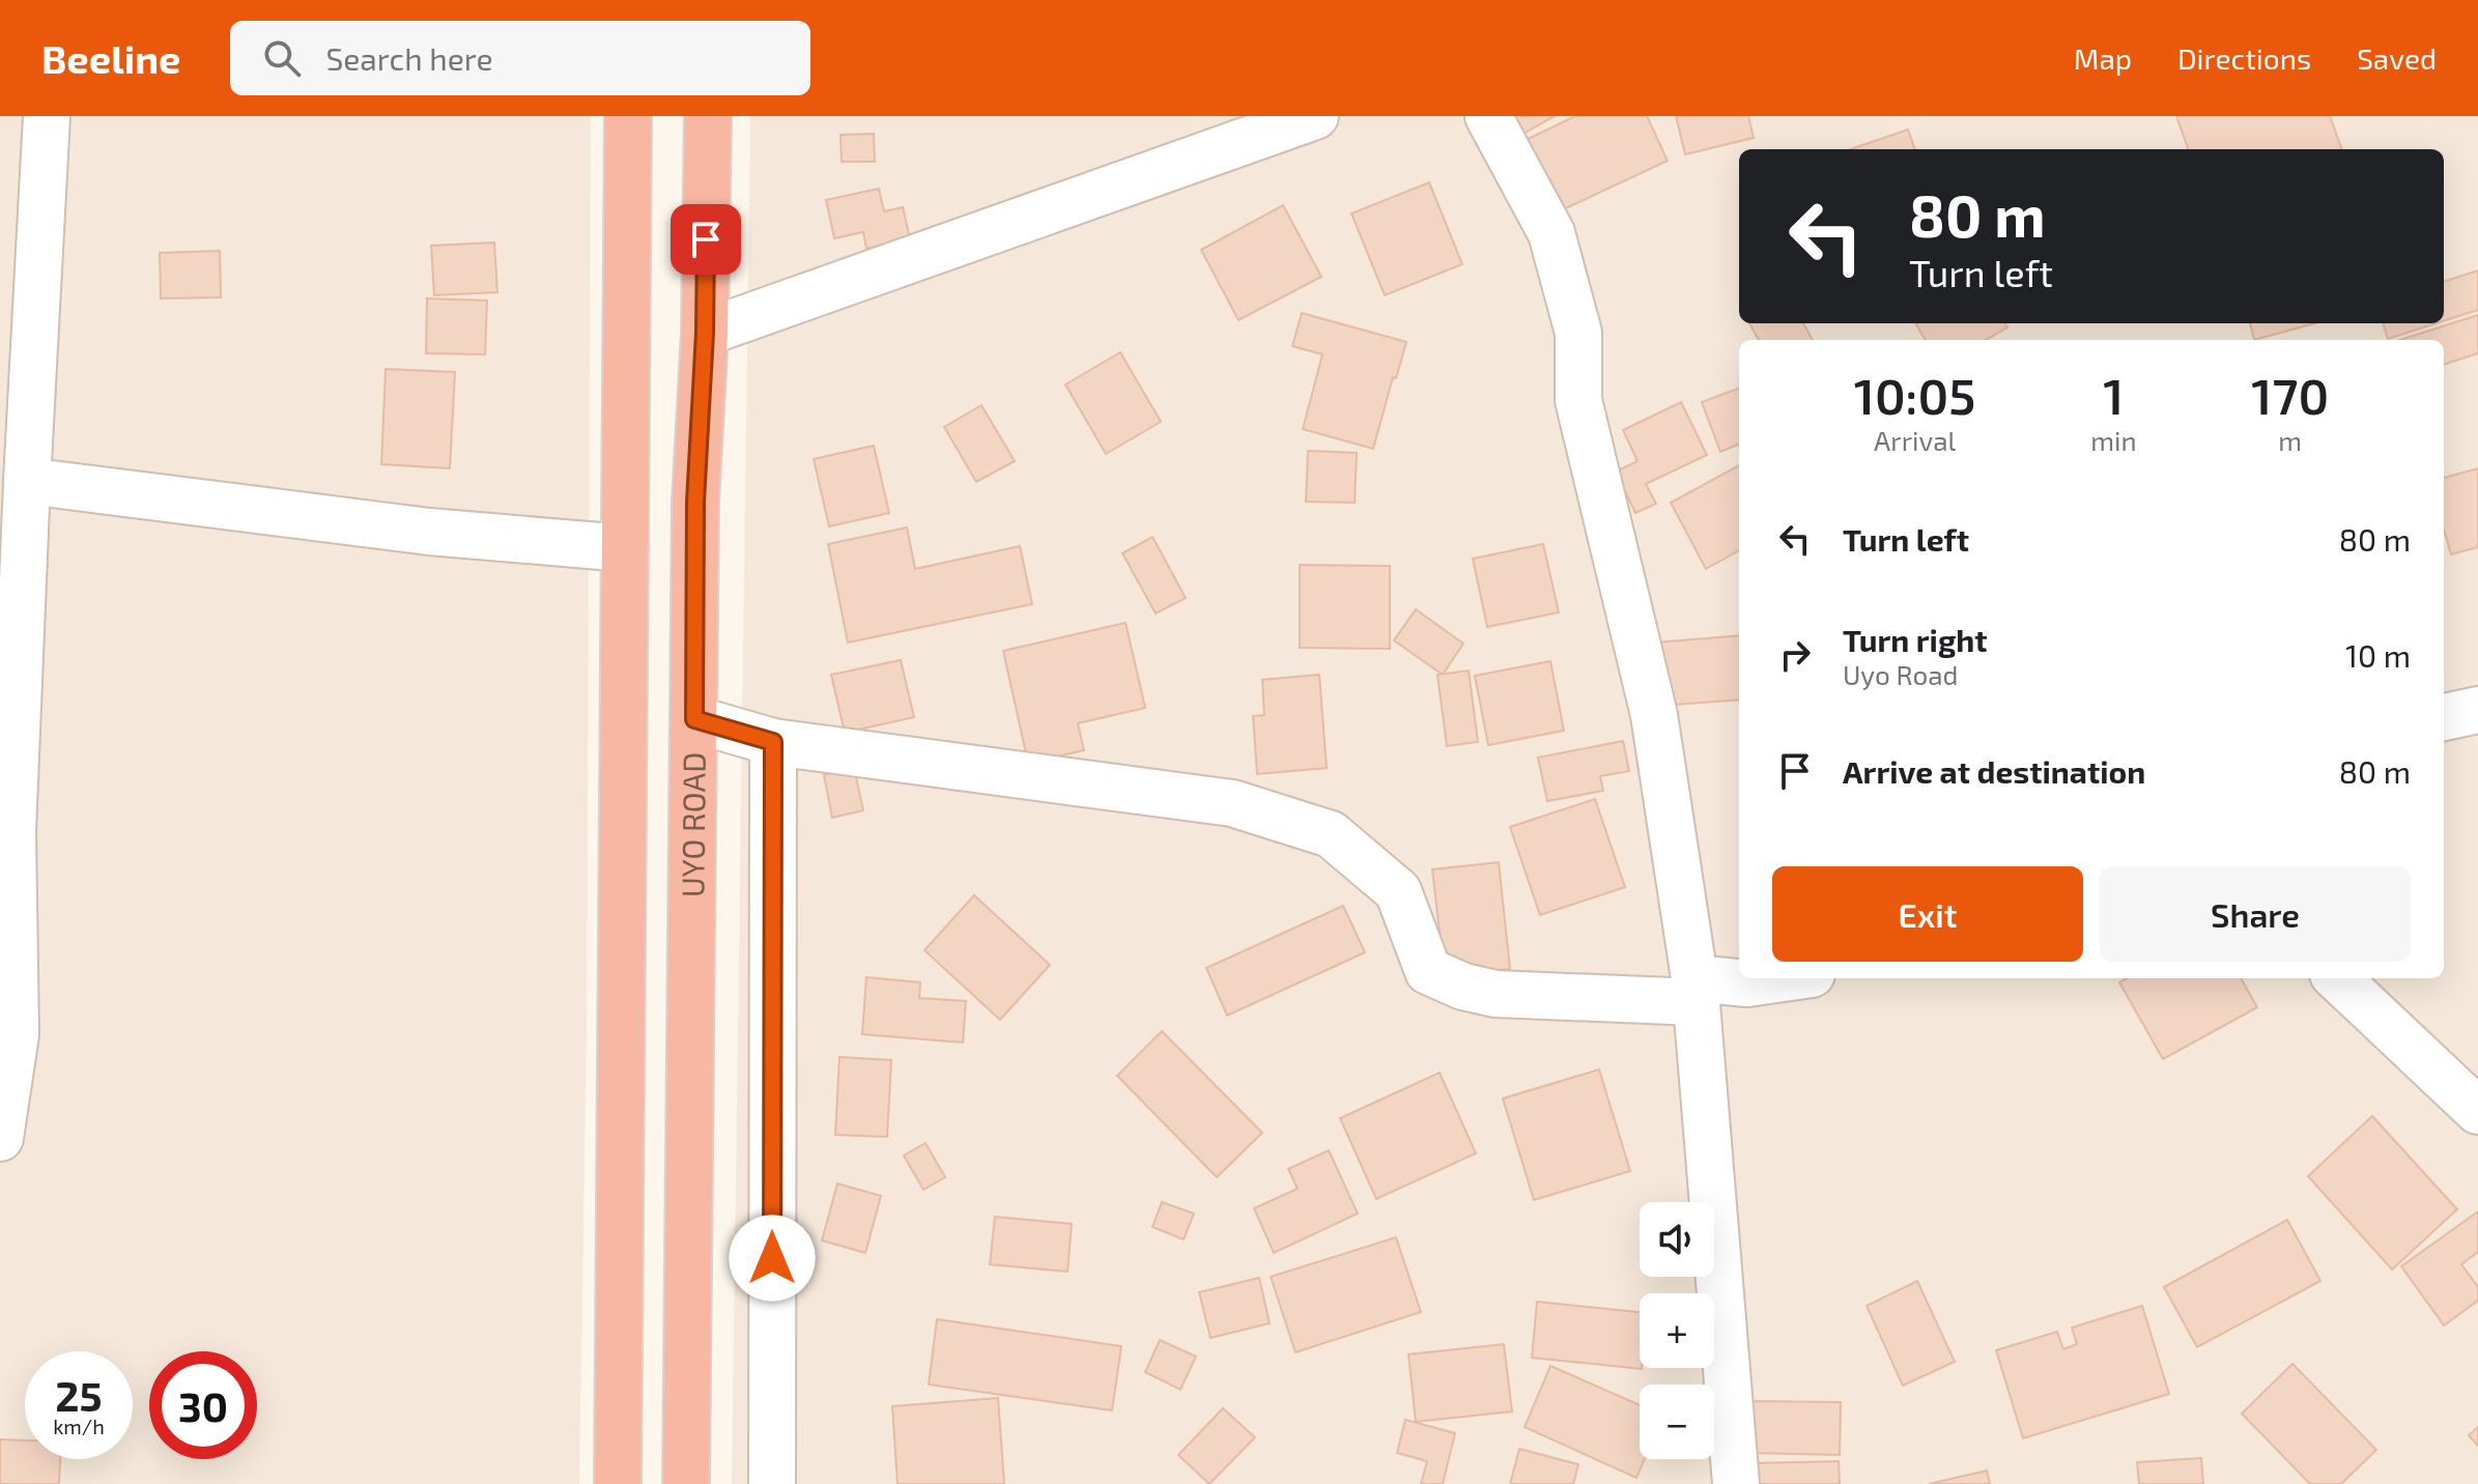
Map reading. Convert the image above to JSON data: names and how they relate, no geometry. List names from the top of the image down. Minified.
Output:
{"streets":{"highway":["UYO ROAD"]},"page":{"header":"Beeline","search":"Search here","nav":["Map","Directions","Saved"],"turn":["80 m","Turn left"],"eta":["10:05","Arrival","1","min","170","m"],"list":[{"name":"Turn left","value":"80 m"},{"name":"Turn right","note":"Uyo Road","value":"10 m"},{"name":"Arrive at destination","value":"80 m"}],"buttons":["Exit","Share"],"map_buttons":["+","−"],"speed":"25 km/h","limit":"30"}}
